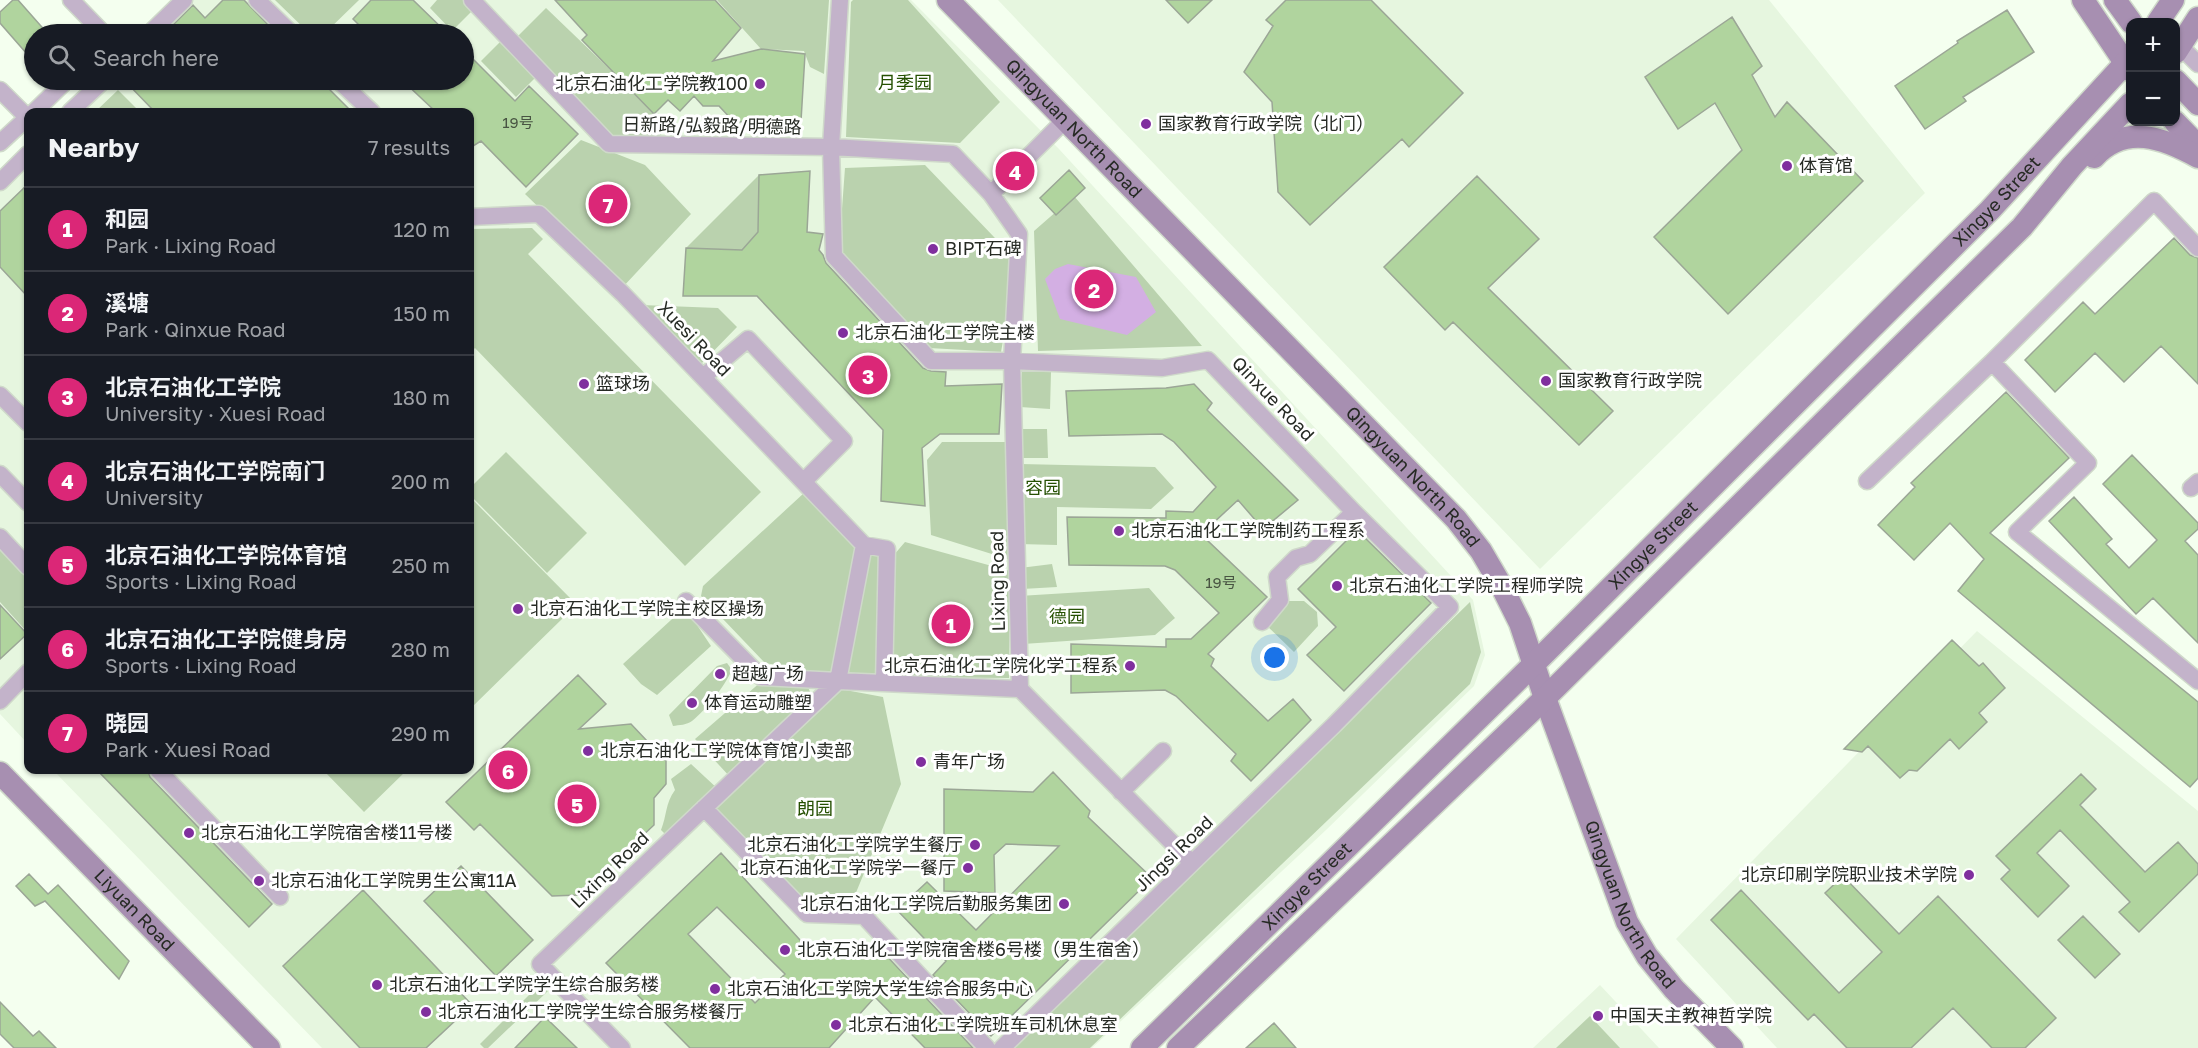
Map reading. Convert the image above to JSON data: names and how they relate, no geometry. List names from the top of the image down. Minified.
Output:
{"streets":{"main road":["Qingyuan North Road","Xingye Street","Liyuan Road"],"street":["日新路/弘毅路/明德路","Xuesi Road","Qinxue Road","Lixing Road","Jingsi Road"]},"crossings":[["日新路/弘毅路/明德路","Lixing Road"],["Qingyuan North Road","Xingye Street"],["Qinxue Road","Lixing Road"],["Qinxue Road","Jingsi Road"]],"parks":["月季园","容园","德园","朗园"],"places":["北京石油化工学院教100","国家教育行政学院（北门）","体育馆","BIPT石碑","北京石油化工学院主楼","国家教育行政学院","篮球场","北京石油化工学院制药工程系","北京石油化工学院工程师学院","北京石油化工学院主校区操场","北京石油化工学院化学工程系","超越广场","体育运动雕塑","北京石油化工学院体育馆小卖部","青年广场","北京石油化工学院宿舍楼11号楼","北京石油化工学院学生餐厅","北京石油化工学院学一餐厅","北京印刷学院职业技术学院","北京石油化工学院男生公寓11A","北京石油化工学院后勤服务集团","北京石油化工学院宿舍楼6号楼（男生宿舍）","北京石油化工学院学生综合服务楼","北京石油化工学院大学生综合服务中心","北京石油化工学院学生综合服务楼餐厅","中国天主教神哲学院","北京石油化工学院班车司机休息室"],"house_numbers":["19号","19号"],"page":{"map_buttons":["+","−"],"search":"Search here","heading":["Nearby","7 results"],"pins":["4","7","2","3","1","6","5"],"list":[{"mark":"1","name":"和园","note":"Park · Lixing Road","value":"120 m"},{"mark":"2","name":"溪塘","note":"Park · Qinxue Road","value":"150 m"},{"mark":"3","name":"北京石油化工学院","note":"University · Xuesi Road","value":"180 m"},{"mark":"4","name":"北京石油化工学院南门","note":"University","value":"200 m"},{"mark":"5","name":"北京石油化工学院体育馆","note":"Sports · Lixing Road","value":"250 m"},{"mark":"6","name":"北京石油化工学院健身房","note":"Sports · Lixing Road","value":"280 m"},{"mark":"7","name":"晓园","note":"Park · Xuesi Road","value":"290 m"}]}}
